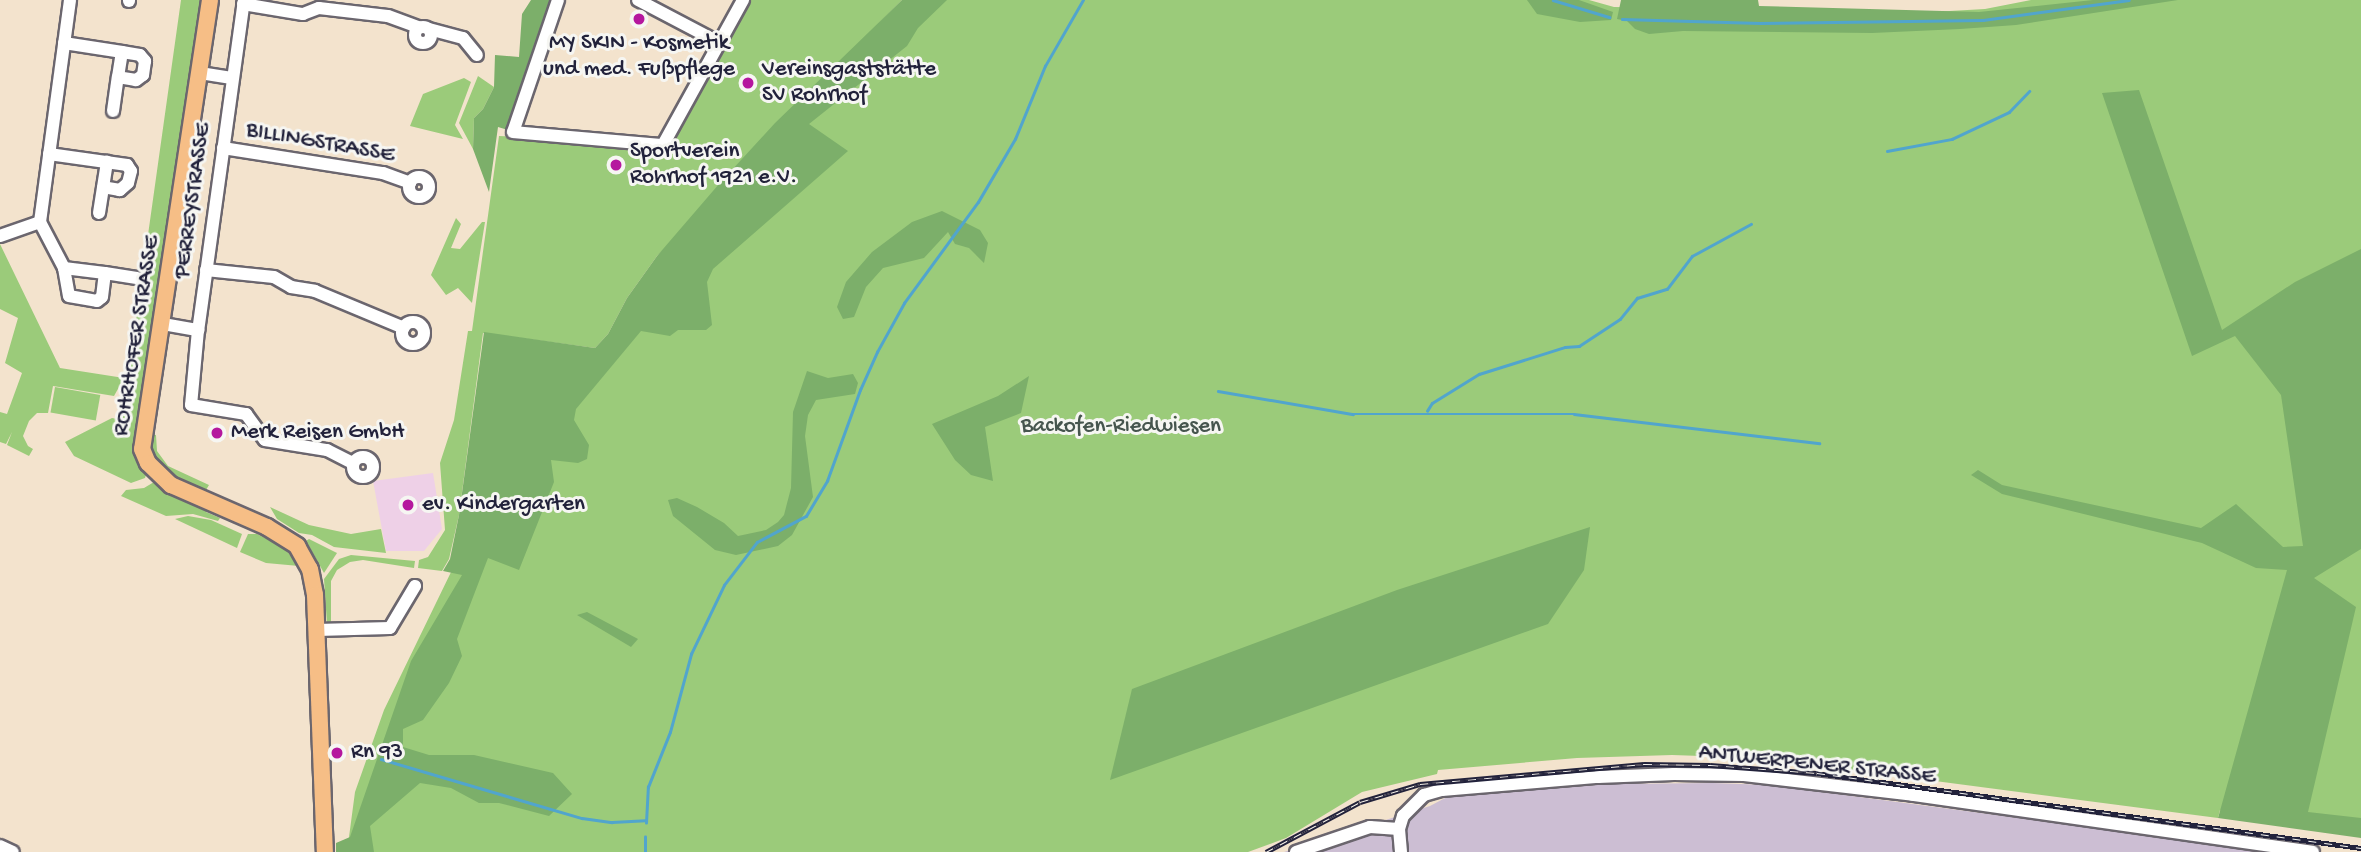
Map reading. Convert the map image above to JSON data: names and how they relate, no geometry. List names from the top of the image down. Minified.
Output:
{"streets":{"main road":["ROHRHOFER STRASSE"],"street":["BILLINGSTRASSE","PERREYSTRASSE","ANTWERPENER STRASSE"]},"crossings":[["BILLINGSTRASSE","PERREYSTRASSE"]],"parks":["Backofen-Riedwiesen"],"places":["MY SKIN - Kosmetik und med. Fußpflege","Vereinsgaststätte SV Rohrhof","Sportverein Rohrhof 1921 e.V.","Merk Reisen GmbH","ev. Kindergarten","Rn 93"]}
